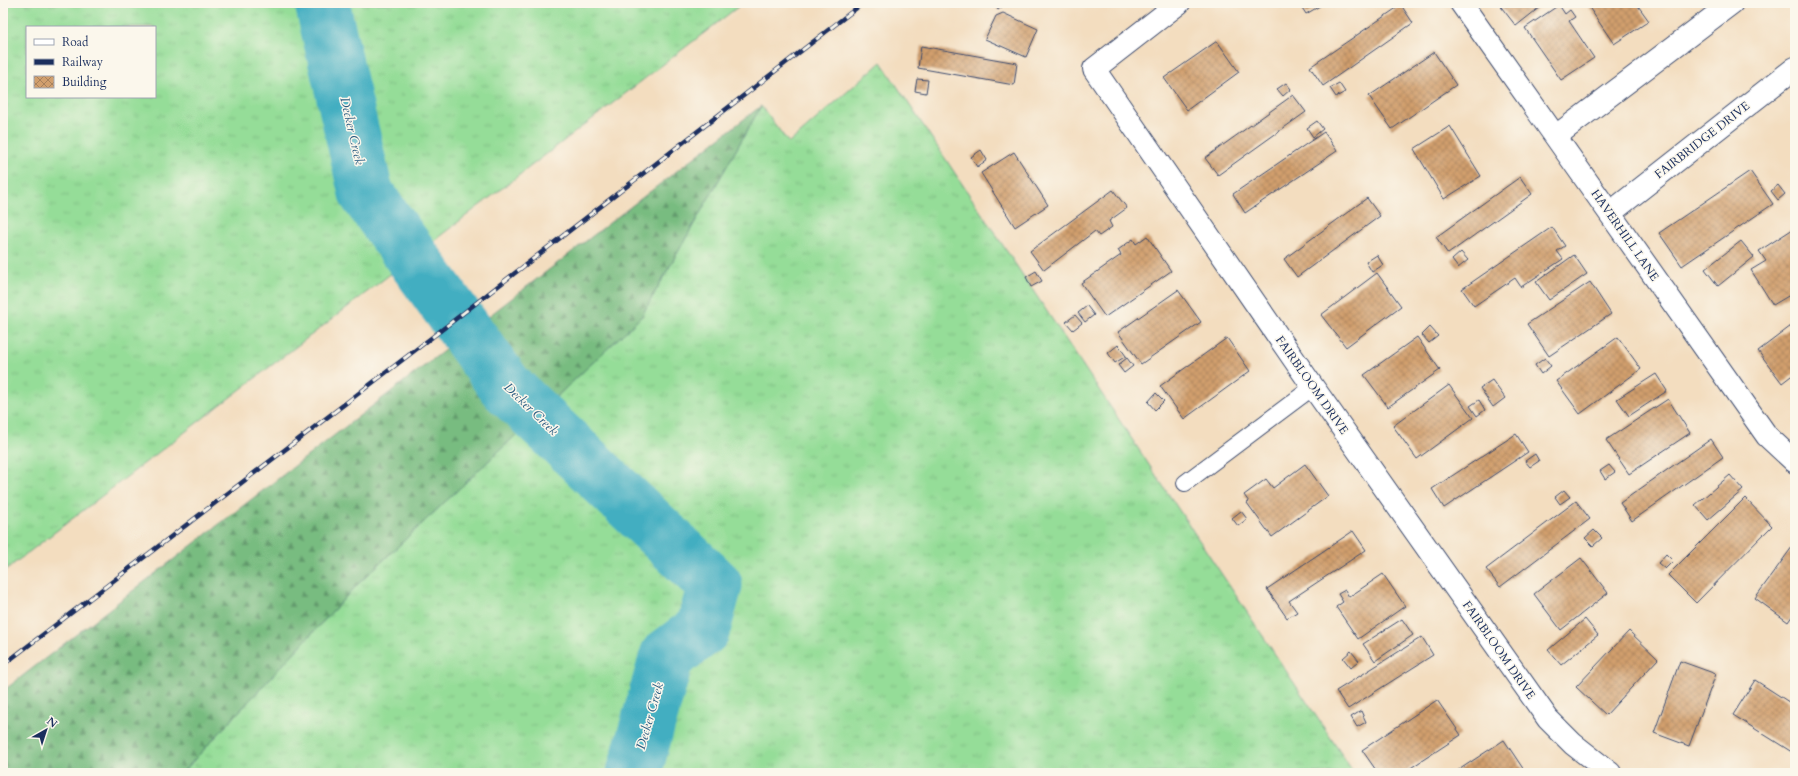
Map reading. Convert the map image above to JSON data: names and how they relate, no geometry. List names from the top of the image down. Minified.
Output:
{"streets":{"street":["FAIRBRIDGE DRIVE","HAVERHILL LANE","FAIRBLOOM DRIVE"]},"crossings":[["FAIRBRIDGE DRIVE","HAVERHILL LANE"]],"water":["Decker Creek"],"legend":["Road","Railway","Building"],"north":"top right"}
